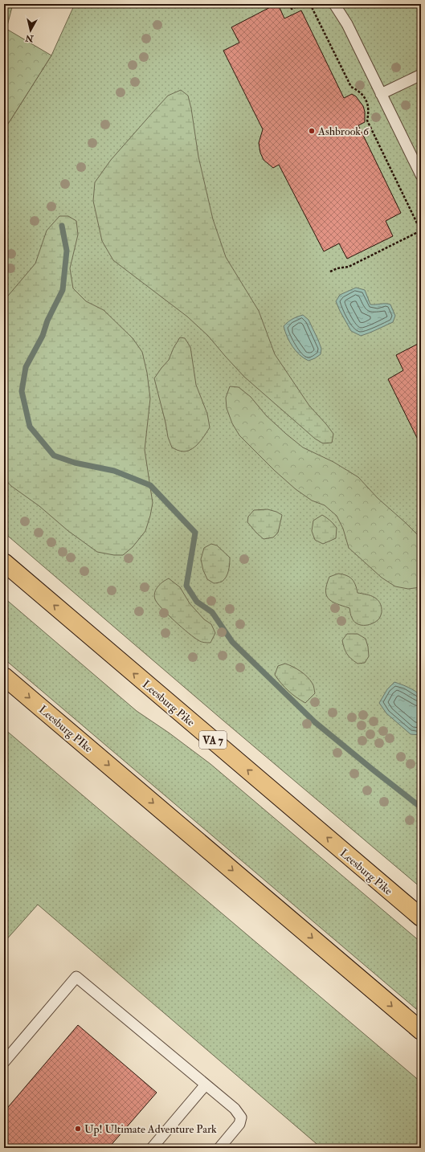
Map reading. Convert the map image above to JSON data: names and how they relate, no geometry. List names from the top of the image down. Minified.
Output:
{"streets":{"highway":["Leesburg Pike","Leesburg PIke","VA 7"]},"one_way":["Leesburg Pike","Leesburg PIke"],"places":["Ashbrook 6","Up! Ultimate Adventure Park"],"north":"bottom"}
